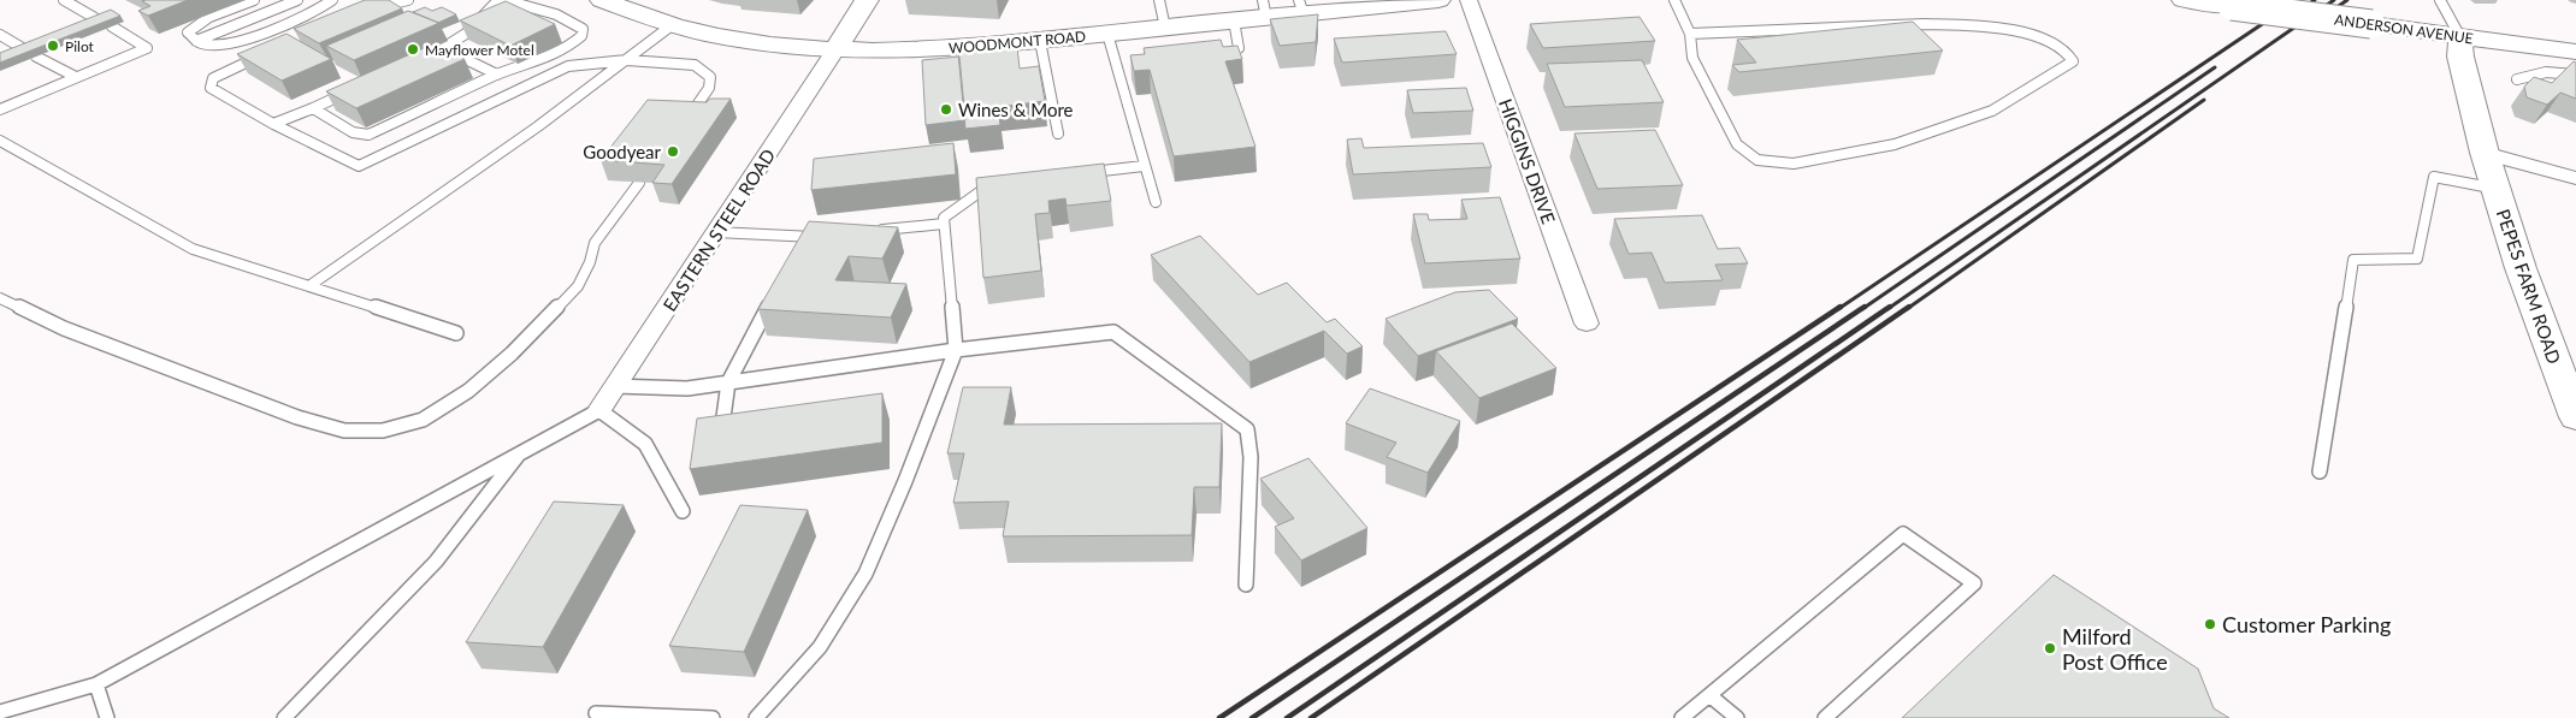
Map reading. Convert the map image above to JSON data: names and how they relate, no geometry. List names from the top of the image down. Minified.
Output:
{"streets":{"main road":["ANDERSON AVENUE","WOODMONT ROAD","PEPES FARM ROAD"],"street":["HIGGINS DRIVE","EASTERN STEEL ROAD"]},"crossings":[["WOODMONT ROAD","EASTERN STEEL ROAD"]],"places":["Pilot","Mayflower Motel","Wines & More","Goodyear","Customer Parking","Milford Post Office"]}
